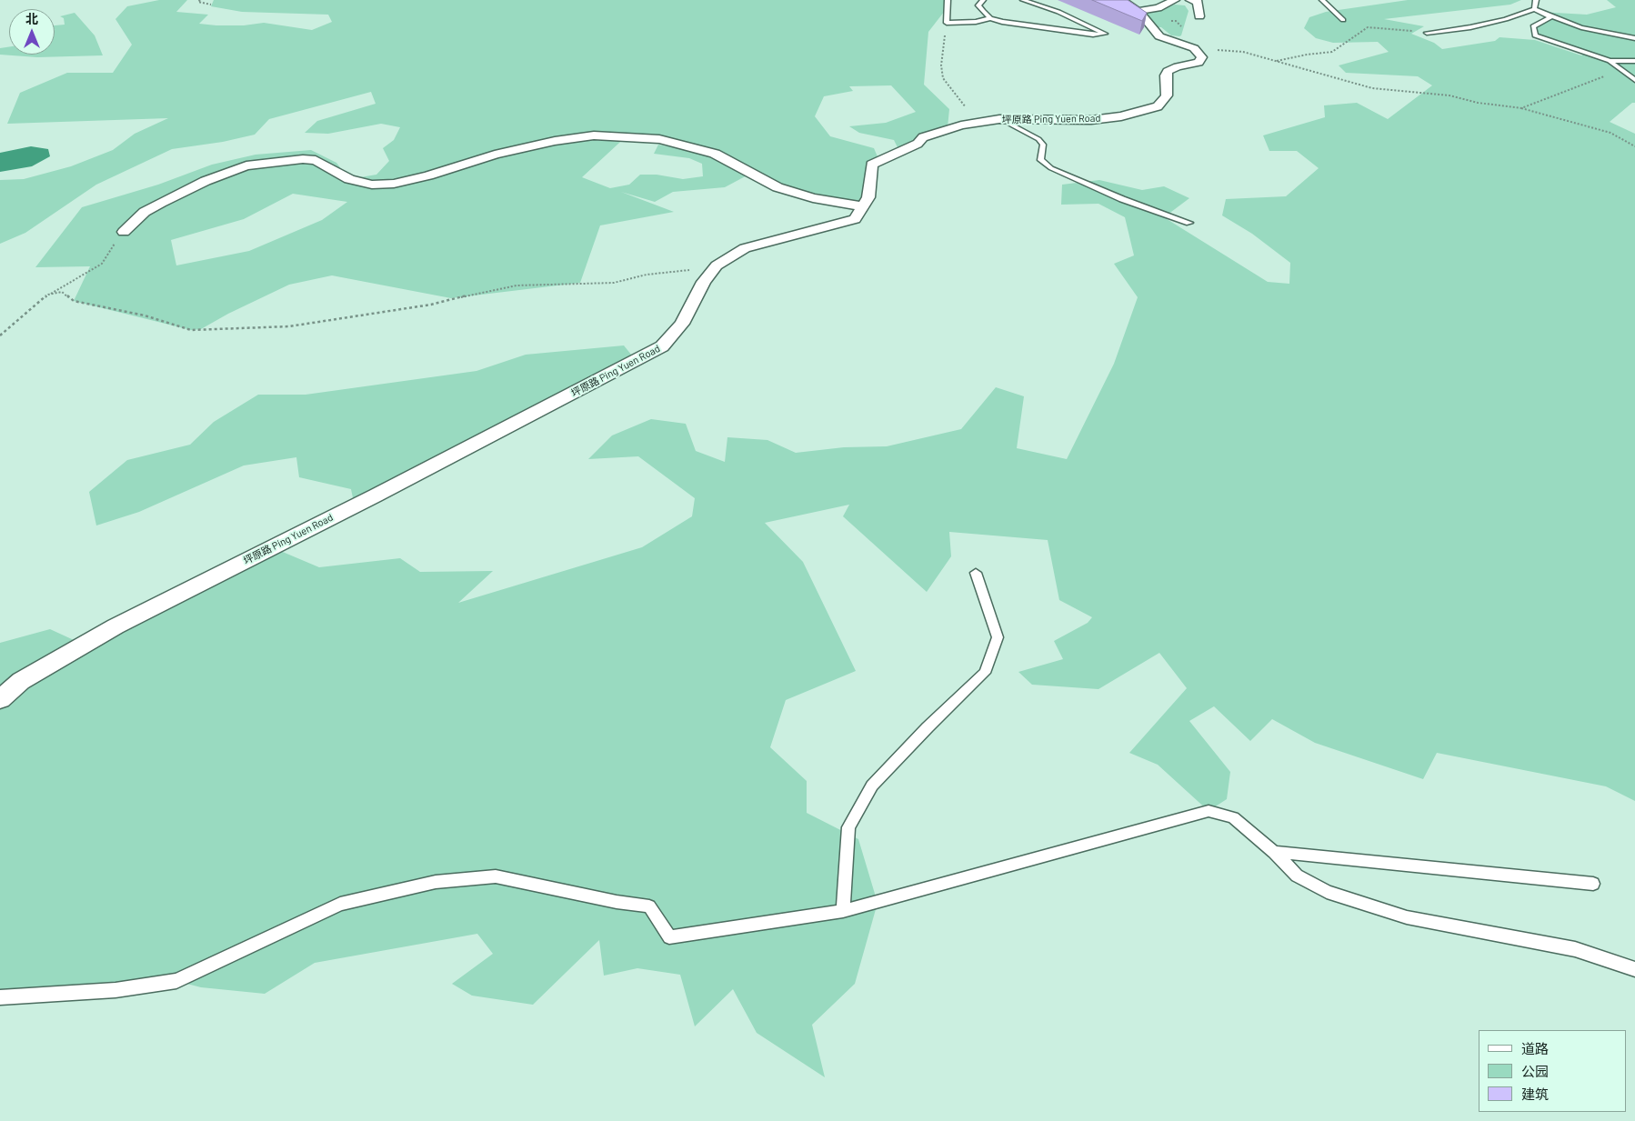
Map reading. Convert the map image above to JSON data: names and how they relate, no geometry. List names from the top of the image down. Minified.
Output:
{"streets":{"street":["坪原路 Ping Yuen Road"]},"legend":["道路","公园","建筑"],"north":"top"}
